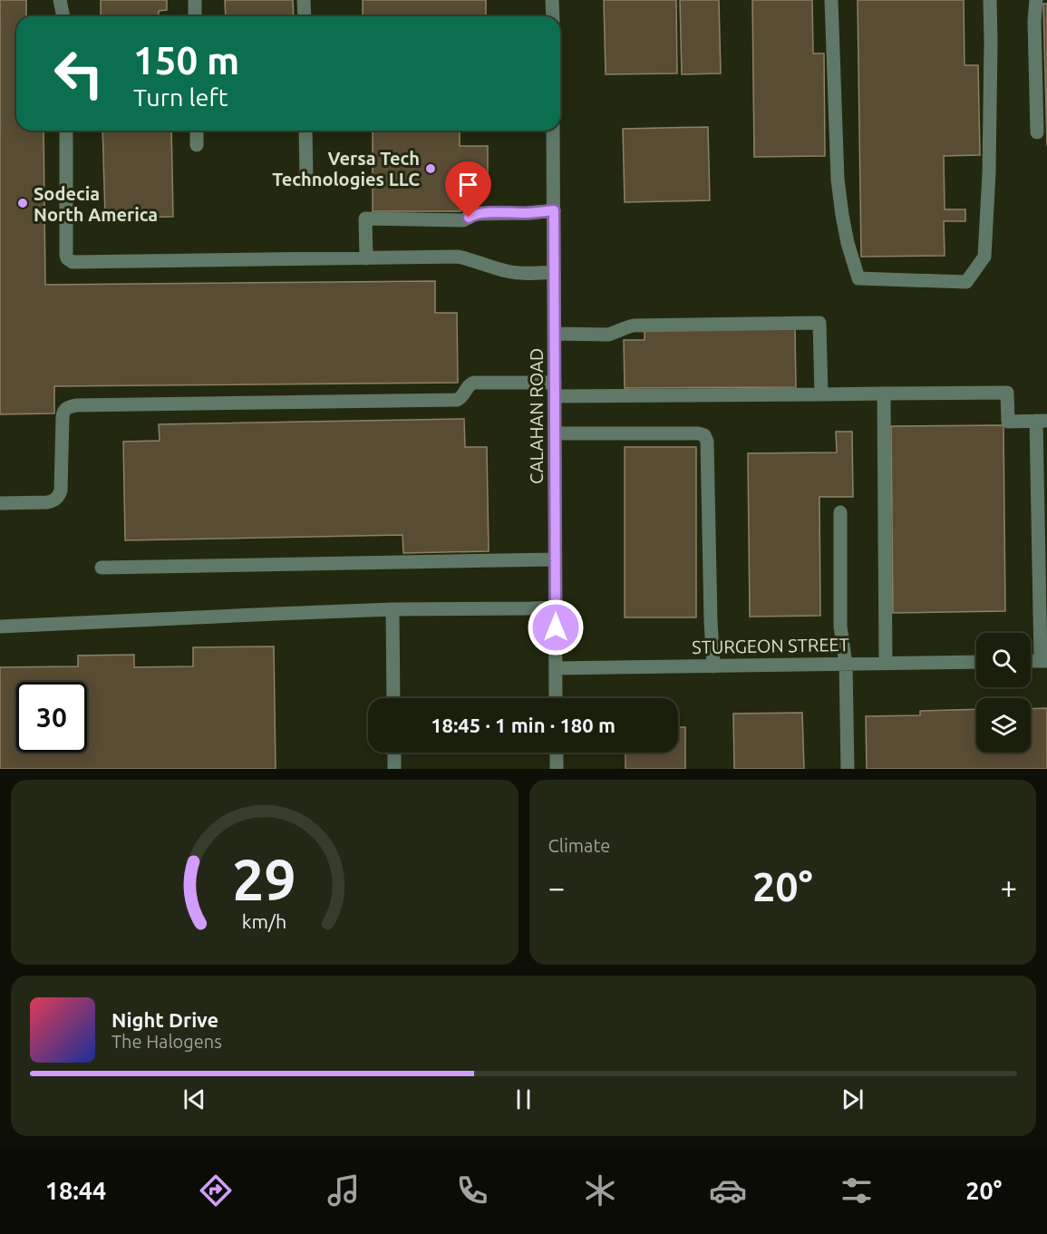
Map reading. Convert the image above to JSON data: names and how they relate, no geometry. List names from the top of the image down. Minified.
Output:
{"streets":{"street":["CALAHAN ROAD","STURGEON STREET"]},"crossings":[["CALAHAN ROAD","STURGEON STREET"]],"places":["Versa Tech Technologies LLC","Sodecia North America"],"page":{"turn":["150 m","Turn left"],"limit":"30","trip":"18:45 · 1 min · 180 m","tile":"Climate","heat":["−","20°","+"],"song":["Night Drive","The Halogens"],"tabs":["18:44","20°"],"gauge":["29","km/h"]}}
